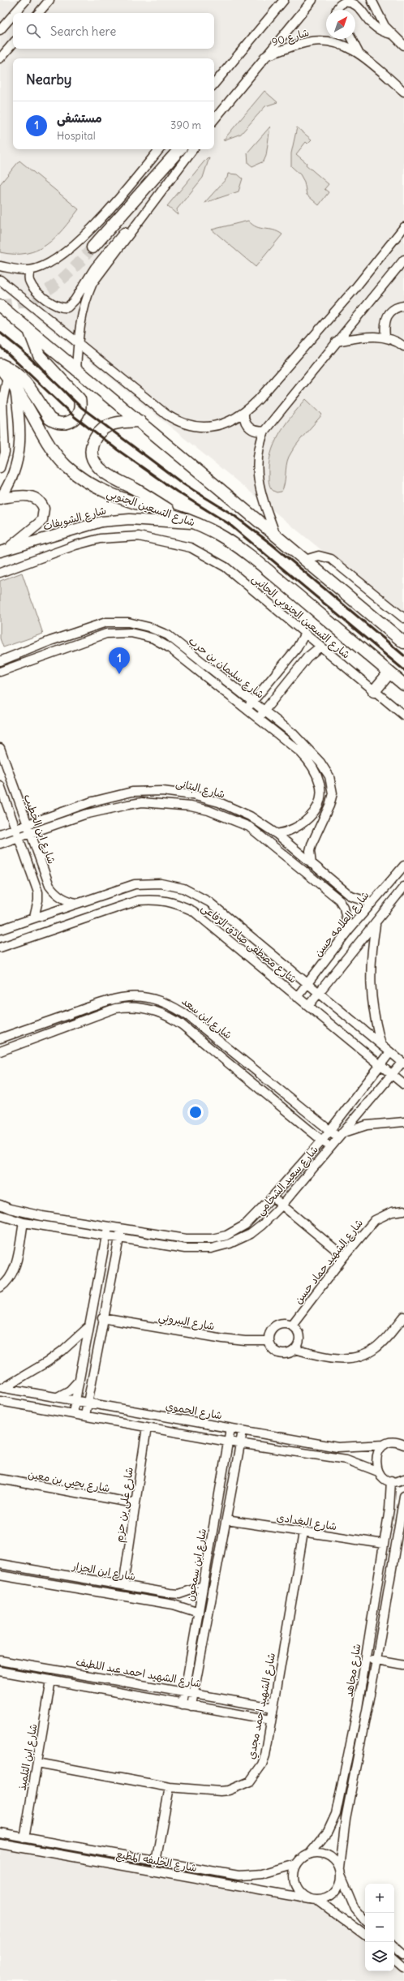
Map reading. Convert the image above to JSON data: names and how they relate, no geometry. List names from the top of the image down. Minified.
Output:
{"streets":{"highway":["شارع التسعين الجنوبي"],"main road":["شارع الشويفات"],"street":["شارع 90","شارع التسعين الجنوبي الجانبى","شارع سليمان بن حرب","شارع البتانى","شارع ابن الخطيب","شارع العلامه حسن","شارع مصطفى صادق الرفاعى","شارع ابن سعد","شارع سعيد الشخامي","شارع الشهيد حماد حسن","شارع البيروني","شارع الحموي","شارع يحيي بن معين","شارع على بن حزم","شارع البغدادى","شارع ابن سمجون","شارع ابن الجزار","شارع مجاهد","شارع الشهيد احمد عبد اللطيف","شارع الشهيد احمد مجدي","شارع ابن التلميذ","شارع الخليفه المطيع"]},"crossings":[["شارع التسعين الجنوبي","شارع الشويفات"],["شارع سليمان بن حرب","شارع البتانى"],["شارع البتانى","شارع ابن الخطيب"],["شارع البتانى","شارع العلامه حسن"],["شارع ابن الخطيب","شارع مصطفى صادق الرفاعى"],["شارع العلامه حسن","شارع مصطفى صادق الرفاعى"],["شارع مصطفى صادق الرفاعى","شارع سعيد الشخامي"],["شارع ابن سعد","شارع سعيد الشخامي"],["شارع الشهيد حماد حسن","شارع البيروني"],["شارع الحموي","شارع ابن سمجون"],["شارع يحيي بن معين","شارع على بن حزم"],["شارع على بن حزم","شارع ابن الجزار"],["شارع البغدادى","شارع ابن سمجون"],["شارع البغدادى","شارع مجاهد"],["شارع البغدادى","شارع الشهيد احمد مجدي"],["شارع ابن سمجون","شارع ابن الجزار"],["شارع ابن سمجون","شارع الشهيد احمد عبد اللطيف"],["شارع مجاهد","شارع الخليفه المطيع"],["شارع الشهيد احمد عبد اللطيف","شارع الشهيد احمد مجدي"],["شارع الشهيد احمد مجدي","شارع ابن التلميذ"],["شارع ابن التلميذ","شارع الخليفه المطيع"]],"north":"top right","page":{"search":"Search here","heading":"Nearby","list":[{"mark":"1","name":"مستشفى","note":"Hospital","value":"390 m"}],"pins":"1","map_buttons":["+","−"]}}
